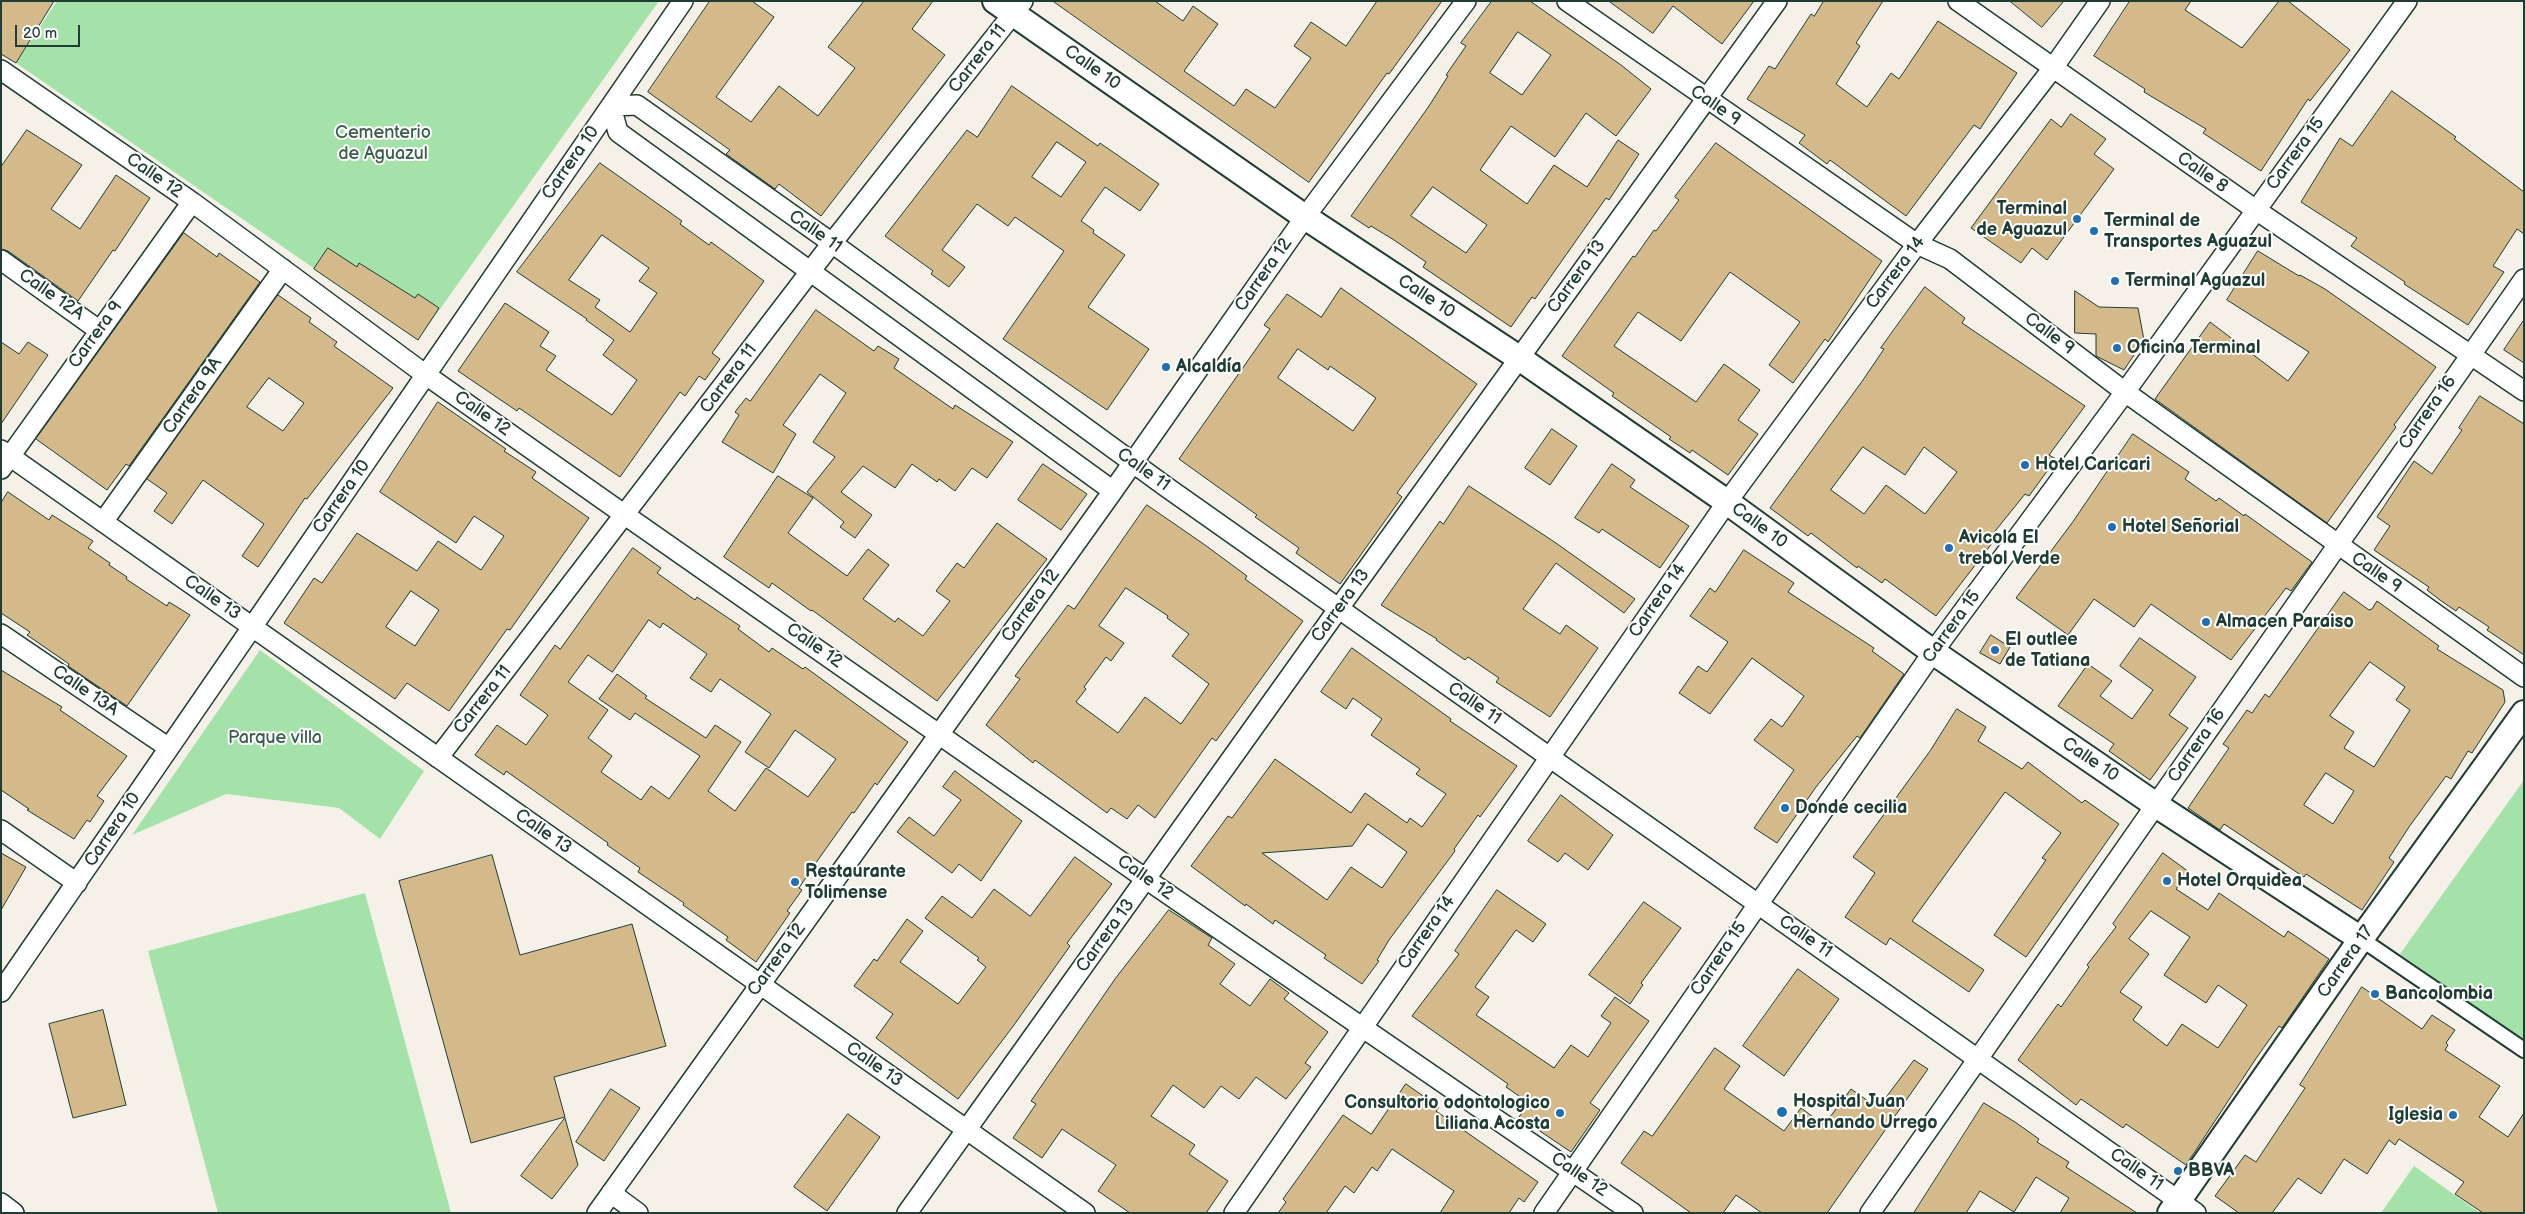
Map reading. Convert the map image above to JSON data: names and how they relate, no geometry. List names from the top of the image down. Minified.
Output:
{"streets":{"street":["Carrera 11","Calle 10","Calle 9","Carrera 15","Carrera 10","Calle 8","Calle 12","Calle 11","Carrera 14","Carrera 12","Carrera 13","Calle 12A","Carrera 9","Carrera 9A","Carrera 16","Calle 13","Calle 13A","Carrera 17"]},"crossings":[["Carrera 11","Calle 10"],["Carrera 11","Calle 12"],["Carrera 11","Calle 11"],["Carrera 11","Calle 13"],["Calle 10","Carrera 15"],["Calle 10","Carrera 14"],["Calle 10","Carrera 12"],["Calle 10","Carrera 13"],["Calle 10","Carrera 16"],["Calle 10","Carrera 17"],["Calle 9","Carrera 15"],["Calle 9","Carrera 14"],["Calle 9","Carrera 13"],["Calle 9","Carrera 16"],["Carrera 15","Calle 8"],["Carrera 15","Calle 12"],["Carrera 15","Calle 11"],["Carrera 10","Calle 12"],["Carrera 10","Calle 11"],["Carrera 10","Calle 13"],["Carrera 10","Calle 13A"],["Calle 8","Carrera 14"],["Calle 8","Carrera 16"],["Calle 12","Carrera 14"],["Calle 12","Carrera 12"],["Calle 12","Carrera 13"],["Calle 12","Carrera 9"],["Calle 12","Carrera 9A"],["Calle 11","Carrera 14"],["Calle 11","Carrera 12"],["Calle 11","Carrera 13"],["Calle 11","Carrera 16"],["Calle 11","Carrera 17"],["Carrera 12","Calle 13"],["Carrera 13","Calle 13"],["Calle 12A","Carrera 9"],["Carrera 9","Calle 13"],["Carrera 9A","Calle 13"]],"parks":["Cementerio de Aguazul","Parque villa"],"places":["Terminal de Aguazul","Terminal de Transportes Aguazul","Terminal Aguazul","Oficina Terminal","Alcaldía","Hotel Caricari","Hotel Señorial","Avicola El trebol Verde","Almacen Paraiso","El outlee de Tatiana","Donde cecilia","Hotel Orquidea","Restaurante Tolimense","Bancolombia","Hospital Juan Hernando Urrego","Consultorio odontologico Liliana Acosta","Iglesia","BBVA"],"scale_bar":"20 m"}
